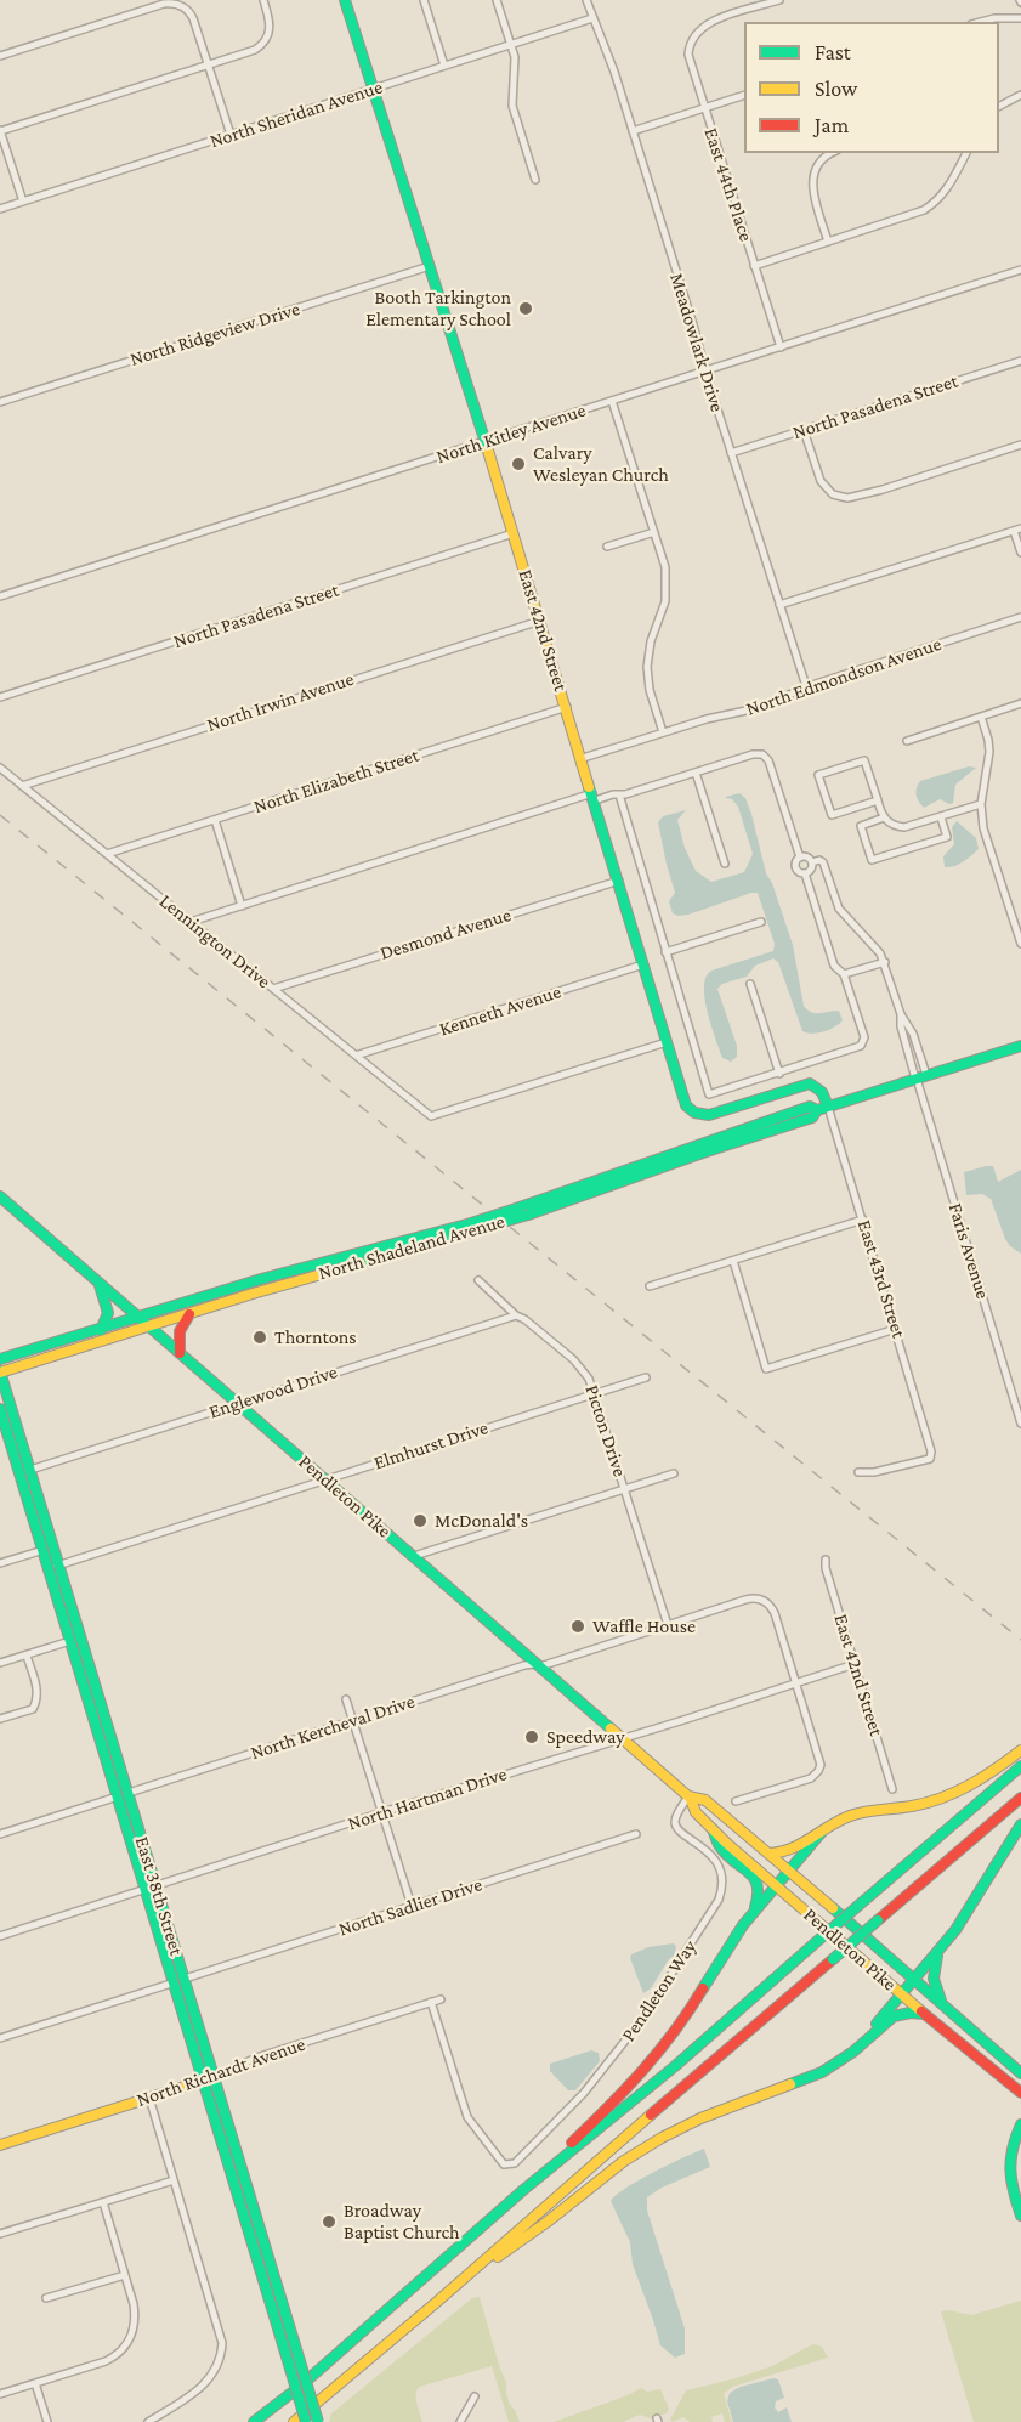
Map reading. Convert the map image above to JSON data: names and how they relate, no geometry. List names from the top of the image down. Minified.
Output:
{"streets":{"main road":["East 42nd Street","North Shadeland Avenue","Pendleton Pike","East 38th Street","North Richardt Avenue"],"street":["North Sheridan Avenue","East 44th Place","North Ridgeview Drive","Meadowlark Drive","North Pasadena Street","North Kitley Avenue","North Edmondson Avenue","North Irwin Avenue","North Elizabeth Street","Desmond Avenue","Lennington Drive","Kenneth Avenue","Faris Avenue","East 43rd Street","Englewood Drive","Picton Drive","Elmhurst Drive","North Kercheval Drive","North Hartman Drive","North Sadlier Drive","Pendleton Way"]},"crossings":[["North Sheridan Avenue","Meadowlark Drive"],["North Sheridan Avenue","East 42nd Street"],["East 44th Place","North Kitley Avenue"],["North Ridgeview Drive","East 42nd Street"],["Meadowlark Drive","North Pasadena Street"],["Meadowlark Drive","North Kitley Avenue"],["Meadowlark Drive","North Edmondson Avenue"],["North Pasadena Street","East 42nd Street"],["North Kitley Avenue","East 42nd Street"],["East 42nd Street","North Edmondson Avenue"],["East 42nd Street","North Irwin Avenue"],["East 42nd Street","North Elizabeth Street"],["East 42nd Street","Desmond Avenue"],["East 42nd Street","Lennington Drive"],["East 42nd Street","Kenneth Avenue"],["East 42nd Street","North Shadeland Avenue"],["East 42nd Street","East 43rd Street"],["East 42nd Street","North Hartman Drive"],["North Irwin Avenue","Lennington Drive"],["North Elizabeth Street","Lennington Drive"],["Desmond Avenue","Lennington Drive"],["Lennington Drive","Kenneth Avenue"],["North Shadeland Avenue","Faris Avenue"],["North Shadeland Avenue","East 43rd Street"],["North Shadeland Avenue","Pendleton Pike"],["North Shadeland Avenue","East 38th Street"],["Englewood Drive","Picton Drive"],["Englewood Drive","Pendleton Pike"],["Englewood Drive","East 38th Street"],["Picton Drive","Elmhurst Drive"],["Picton Drive","North Kercheval Drive"],["Elmhurst Drive","Pendleton Pike"],["Elmhurst Drive","East 38th Street"],["Pendleton Pike","North Kercheval Drive"],["Pendleton Pike","North Hartman Drive"],["Pendleton Pike","Pendleton Way"],["North Kercheval Drive","East 38th Street"],["North Hartman Drive","East 38th Street"],["East 38th Street","North Sadlier Drive"],["East 38th Street","North Richardt Avenue"],["Pendleton Way","North Richardt Avenue"]],"places":["Booth Tarkington Elementary School","Calvary Wesleyan Church","Thorntons","McDonald's","Waffle House","Speedway","Broadway Baptist Church"],"legend":["Fast","Slow","Jam"]}
